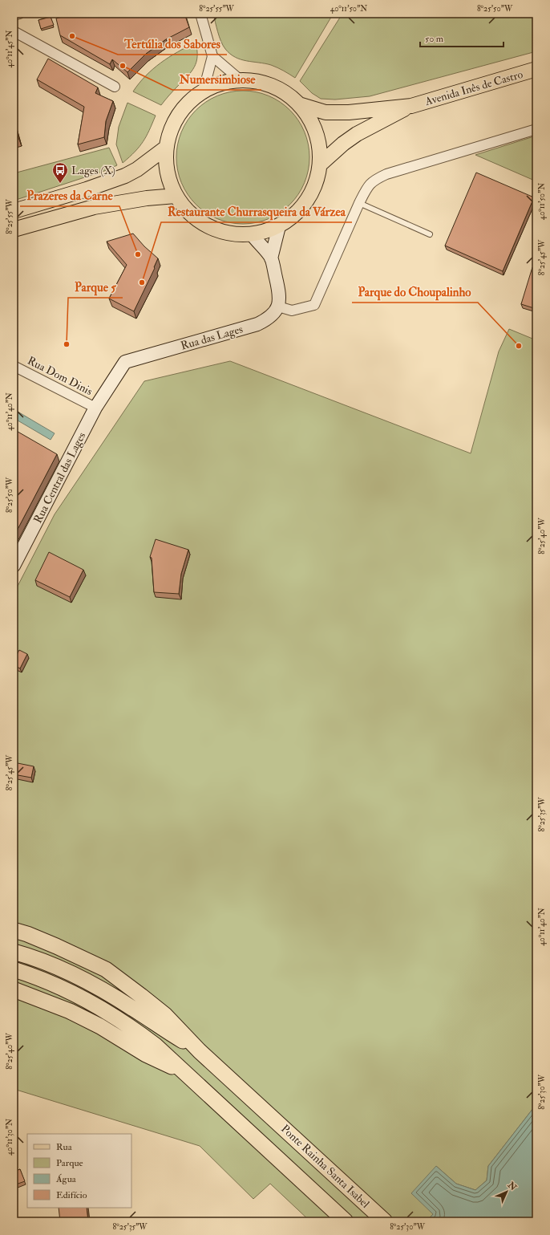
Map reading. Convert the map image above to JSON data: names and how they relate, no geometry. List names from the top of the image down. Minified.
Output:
{"streets":{"highway":["Ponte Rainha Santa Isabel"],"main road":["Avenida Inês de Castro","Rua das Lages","Rua Central das Lages"],"street":["Rua Dom Dinis"]},"crossings":[["Rua das Lages","Rua Central das Lages"],["Rua Dom Dinis","Rua Central das Lages"]],"places":{"other":["Tertúlia dos Sabores","Numersimbiose","Prazeres da Carne","Restaurante Churrasqueira da Várzea","Parque 5","Parque do Choupalinho"],"bus stop":["Lages (X)"]},"legend":["Rua","Parque","Água","Edifício"],"scale_bar":"50 m","north":"top right","coordinates":["8°25'55\"W","40°11'50\"N","8°25'50\"W","40°11'45\"N","8°25'45\"W","40°11'40\"N","8°25'40\"W","8°25'35\"W","8°25'30\"W","40°11'30\"N"]}
